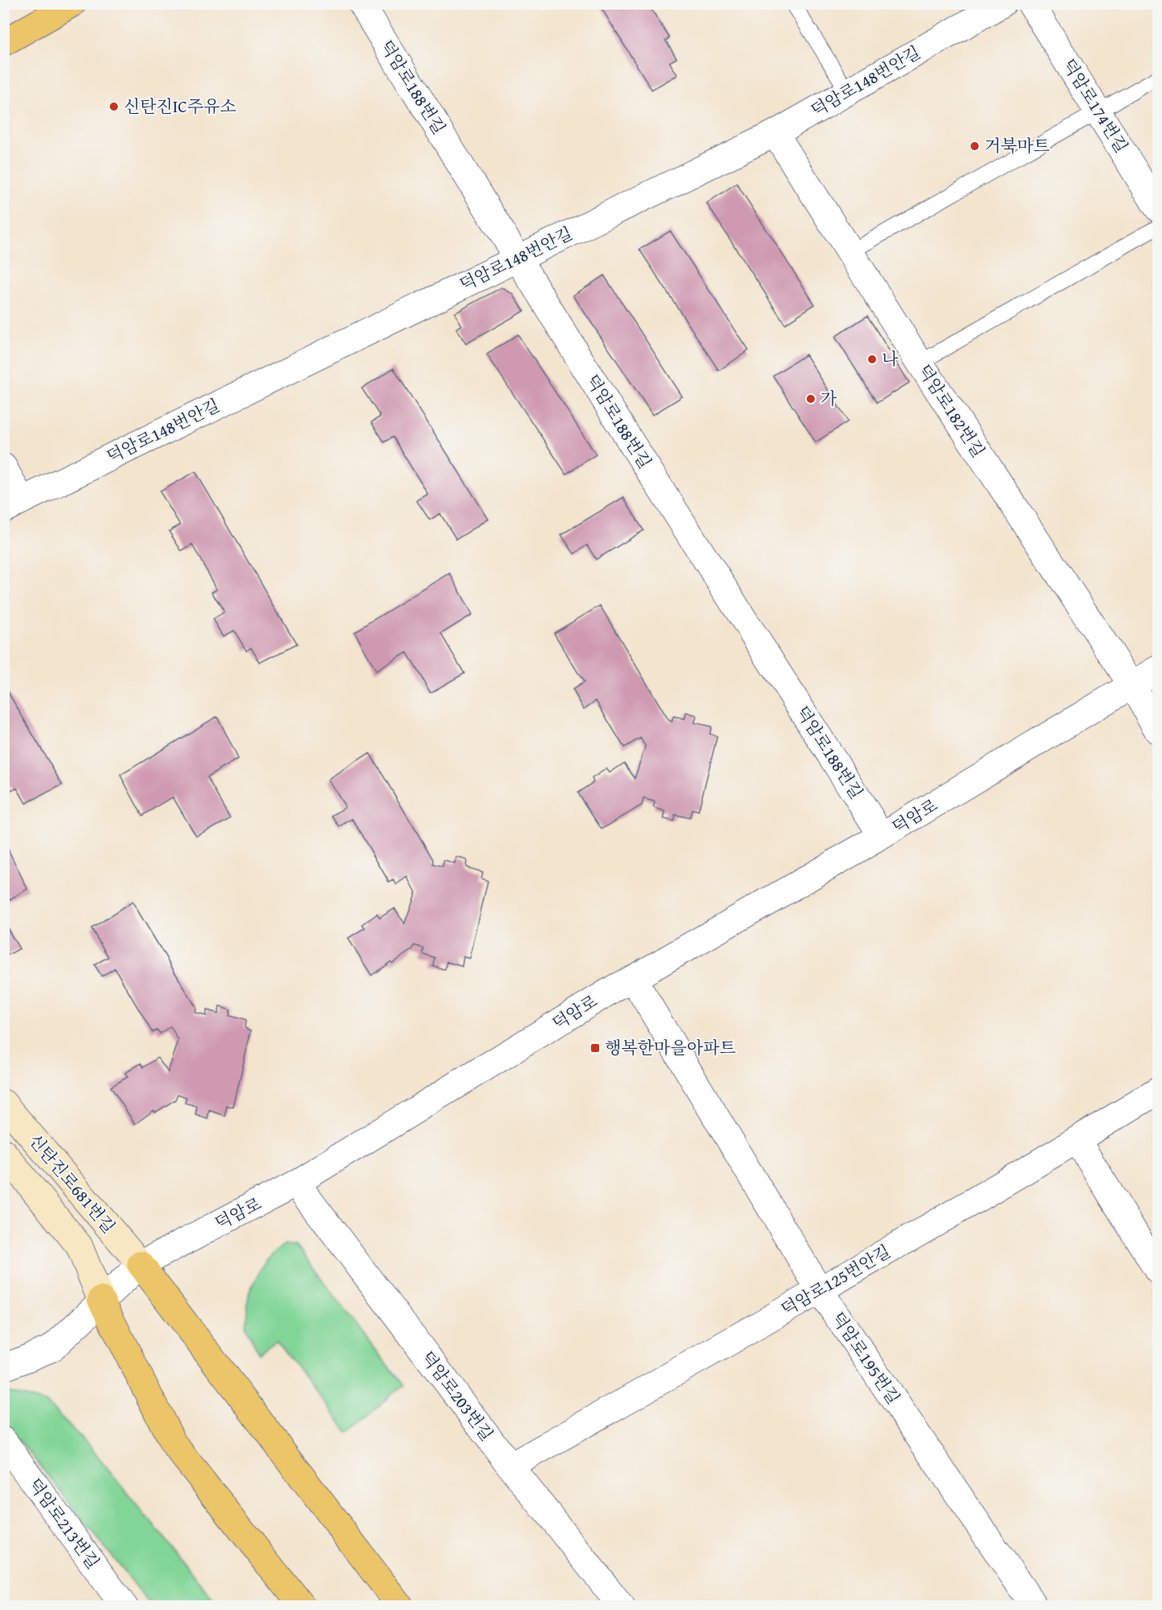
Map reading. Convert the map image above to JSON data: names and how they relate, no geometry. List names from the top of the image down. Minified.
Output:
{"streets":{"main road":["신탄진로681번길"],"street":["덕암로148번안길","덕암로188번길","덕암로174번길","덕암로182번길","덕암로","덕암로125번안길","덕암로195번길","덕암로203번길","덕암로213번길"]},"crossings":[["덕암로148번안길","덕암로188번길"],["덕암로148번안길","덕암로182번길"],["덕암로188번길","덕암로"],["덕암로182번길","덕암로"],["덕암로","신탄진로681번길"],["덕암로","덕암로195번길"],["덕암로","덕암로203번길"],["덕암로125번안길","덕암로195번길"],["덕암로125번안길","덕암로203번길"]],"places":{"other":["신탄진IC주유소","거북마트","나","가"],"transit":["행복한마을아파트"]}}
